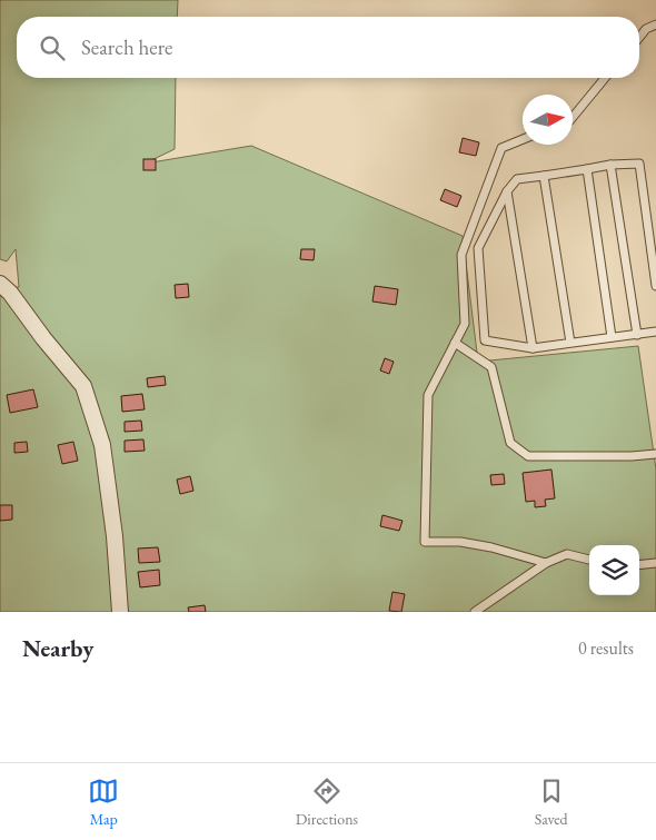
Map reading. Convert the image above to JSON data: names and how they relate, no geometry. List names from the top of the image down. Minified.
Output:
{"north":"right","page":{"search":"Search here","heading":["Nearby","0 results"],"nav":["Map","Directions","Saved"]}}
